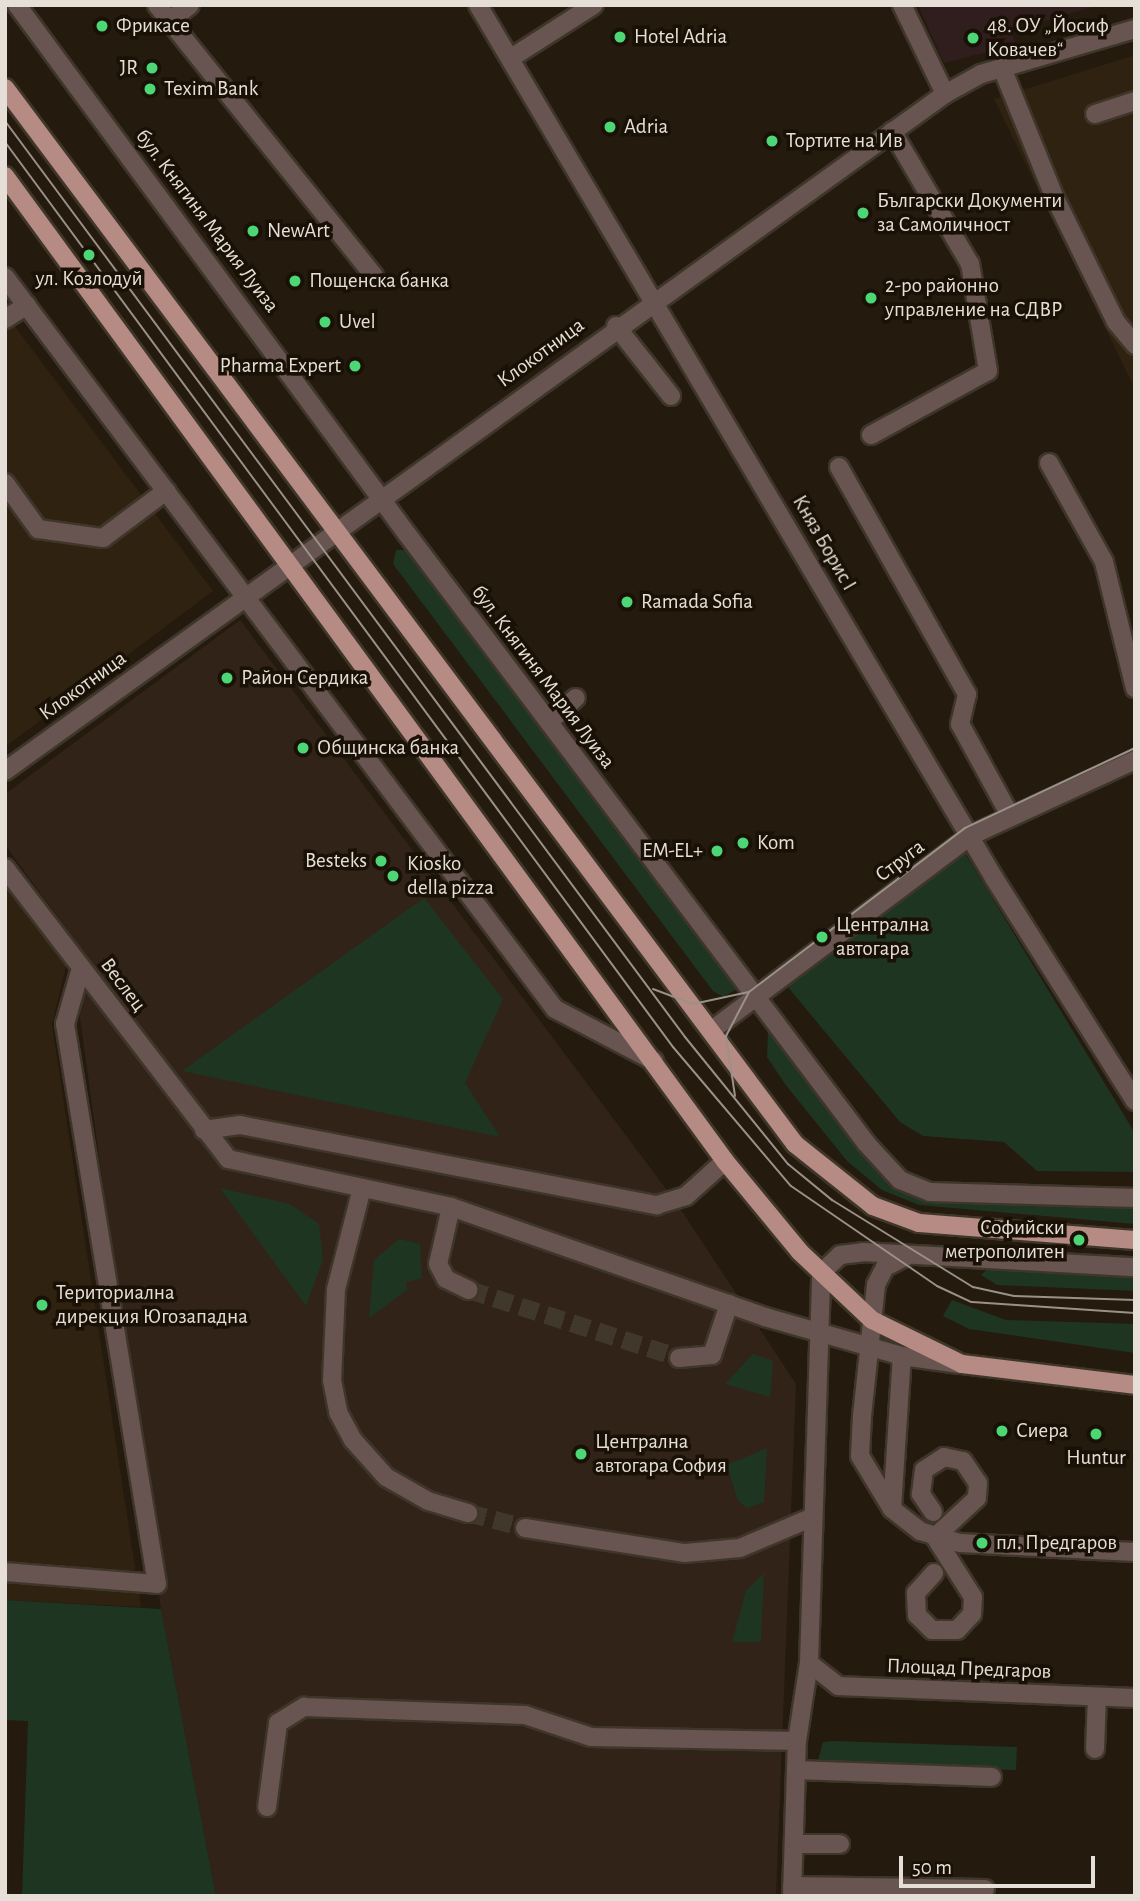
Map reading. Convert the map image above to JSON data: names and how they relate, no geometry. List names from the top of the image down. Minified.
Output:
{"streets":{"street":["бул. Княгиня Мария Луиза","Клокотница","Княз Борис I","Струга","Веслец","Площад Предгаров"]},"crossings":[["бул. Княгиня Мария Луиза","Клокотница"],["бул. Княгиня Мария Луиза","Струга"],["Клокотница","Княз Борис I"],["Княз Борис I","Струга"]],"places":["Фрикасе","Hotel Adria","48. ОУ „Йосиф Ковачев“","JR","Texim Bank","Adria","Тортите на Ив","Български Документи за Самоличност","NewArt","ул. Козлодуй","Пощенска банка","2-ро районно управление на СДВР","Uvel","Pharma Expert","Ramada Sofia","Район Сердика","Общинска банка","Kom","EM-EL+","Besteks","Kiosko della pizza","Централна автогара","Софийски метрополитен","Териториална дирекция Югозападна","Сиера","Huntur","Централна автогара София","пл. Предгаров"],"scale_bar":"50 m"}
